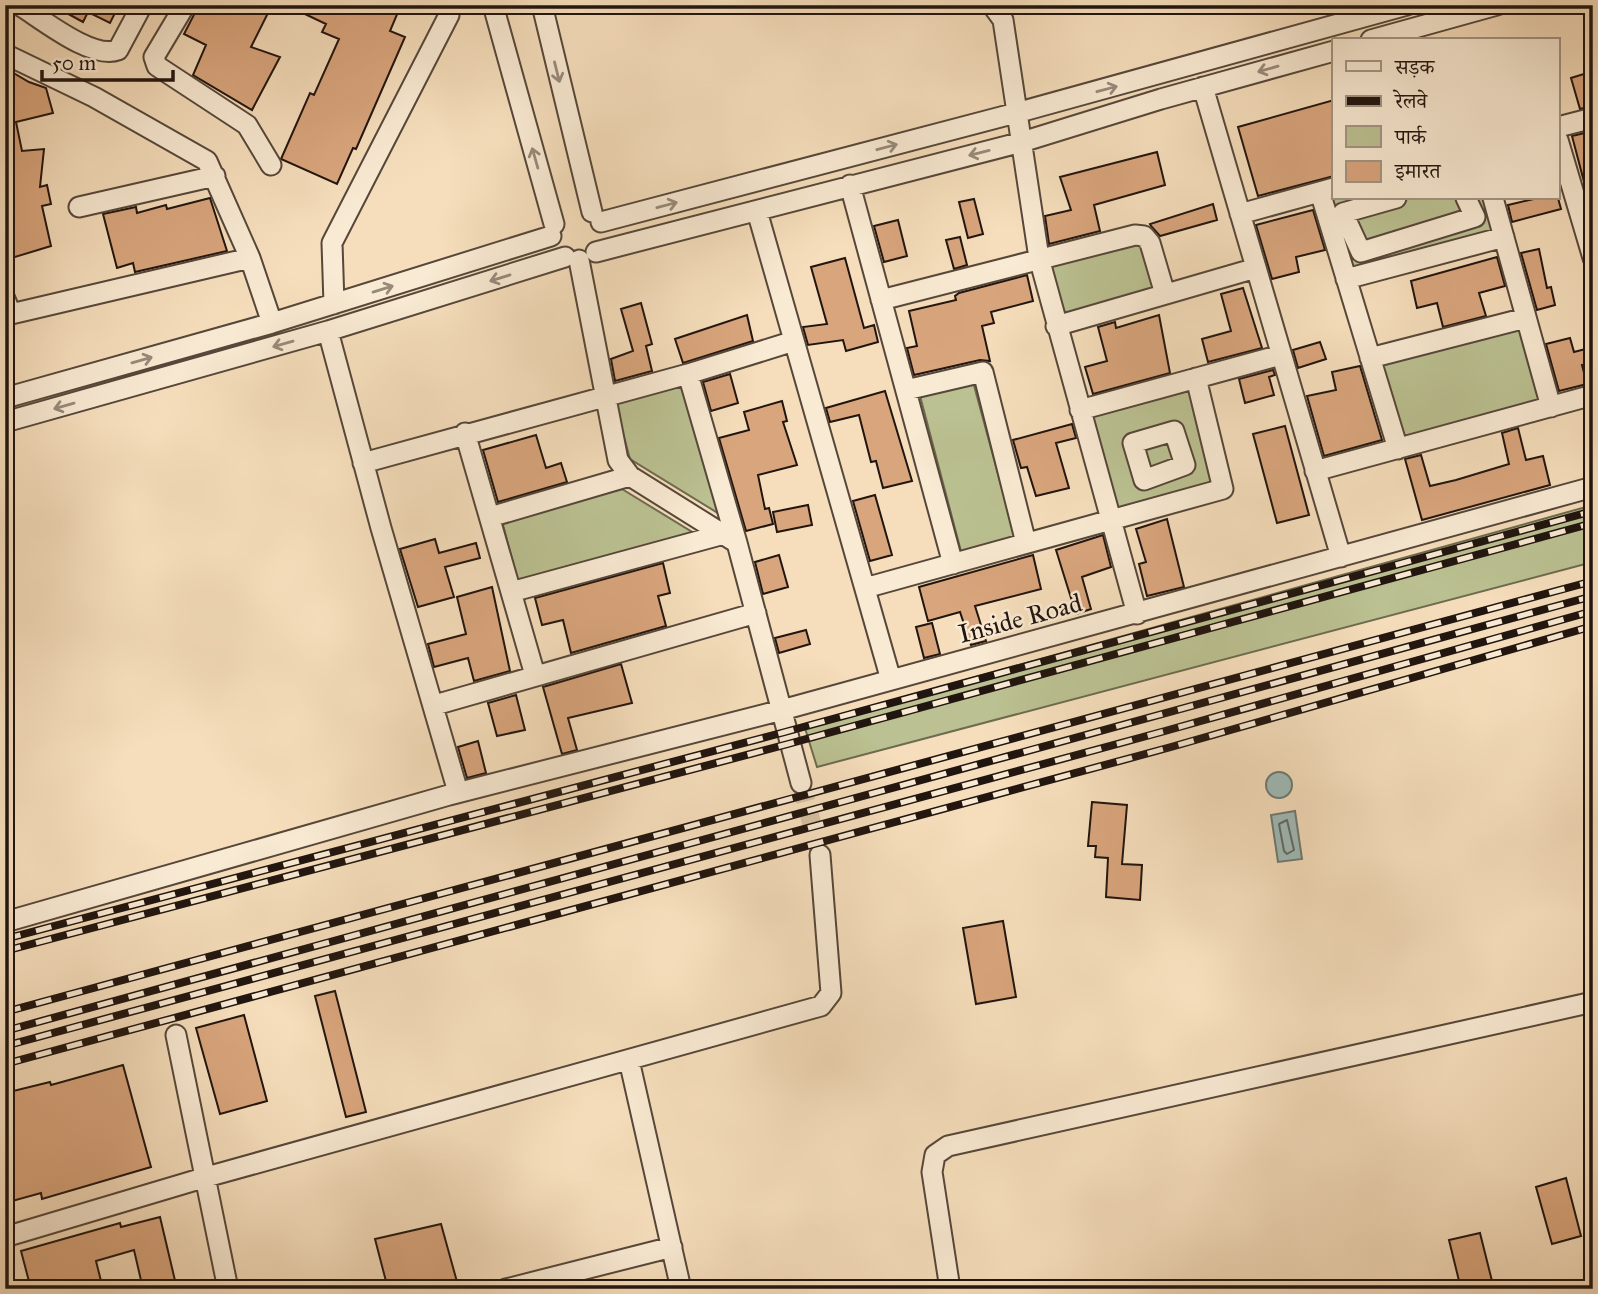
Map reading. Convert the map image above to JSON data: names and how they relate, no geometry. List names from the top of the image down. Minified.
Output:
{"streets":{"street":["Inside Road"]},"legend":["सड़क","रेलवे","पार्क","इमारत"],"scale_bar":"50 m"}
